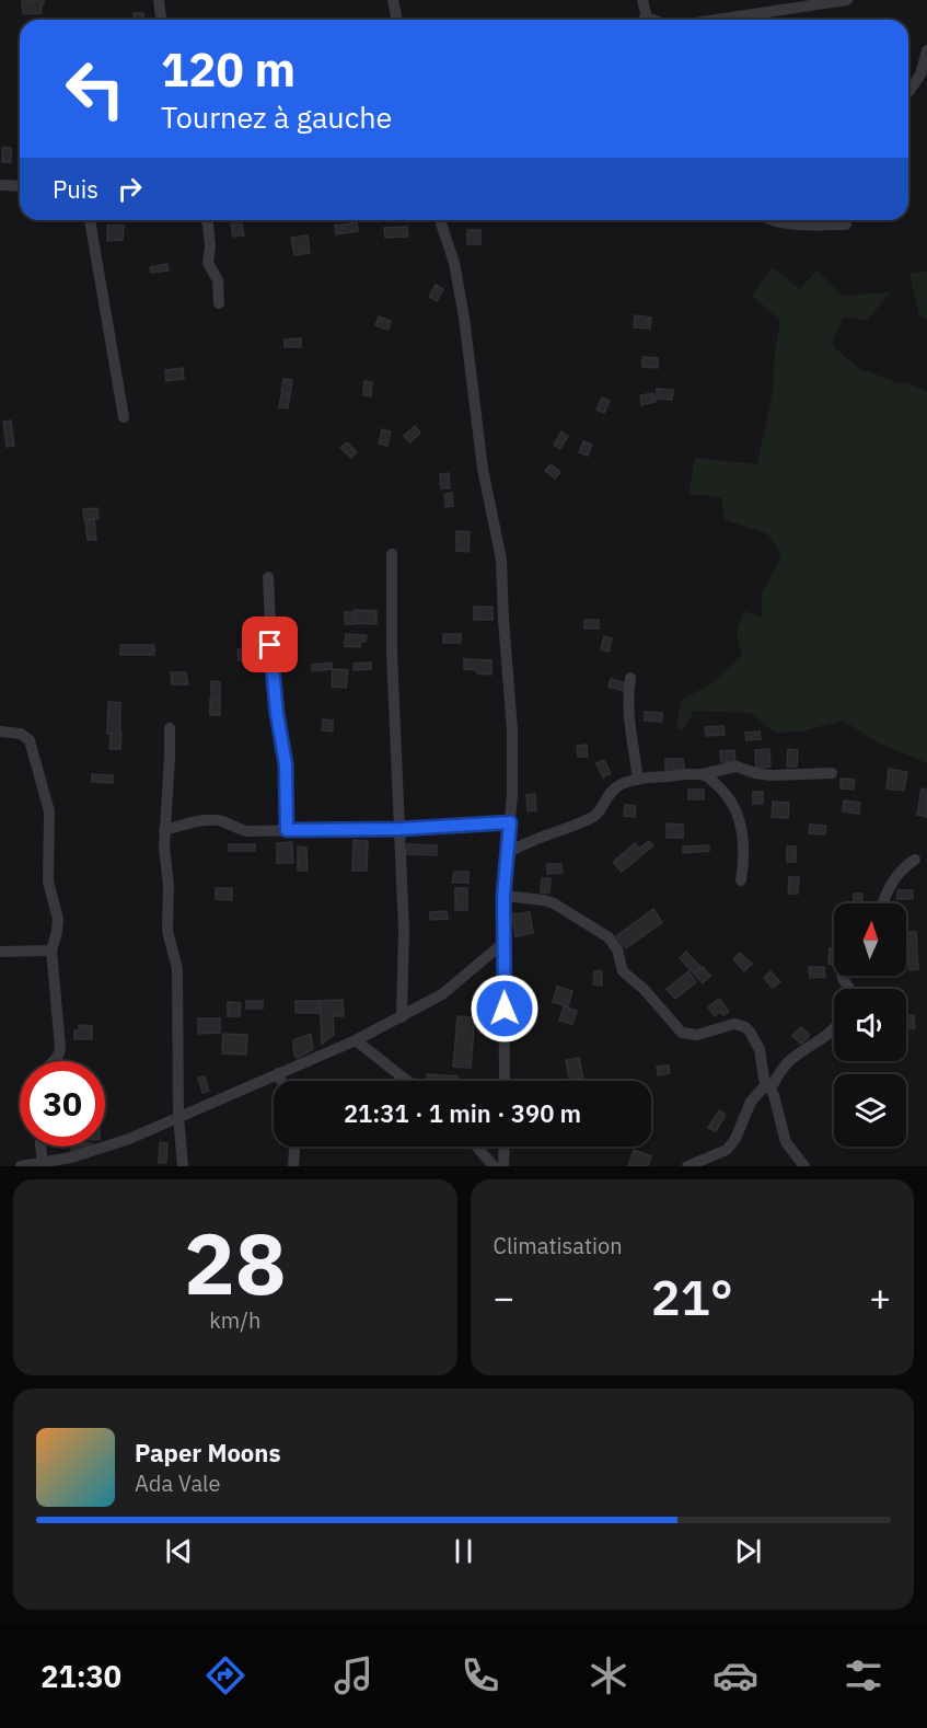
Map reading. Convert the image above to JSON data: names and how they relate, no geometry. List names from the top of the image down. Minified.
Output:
{"north":"top","page":{"turn":["120 m","Tournez à gauche"],"then":"Puis","limit":"30","trip":"21:31 · 1 min · 390 m","tile":[["28","km/h"],"Climatisation"],"heat":["−","21°","+"],"song":["Paper Moons","Ada Vale"],"tabs":"21:30"}}
